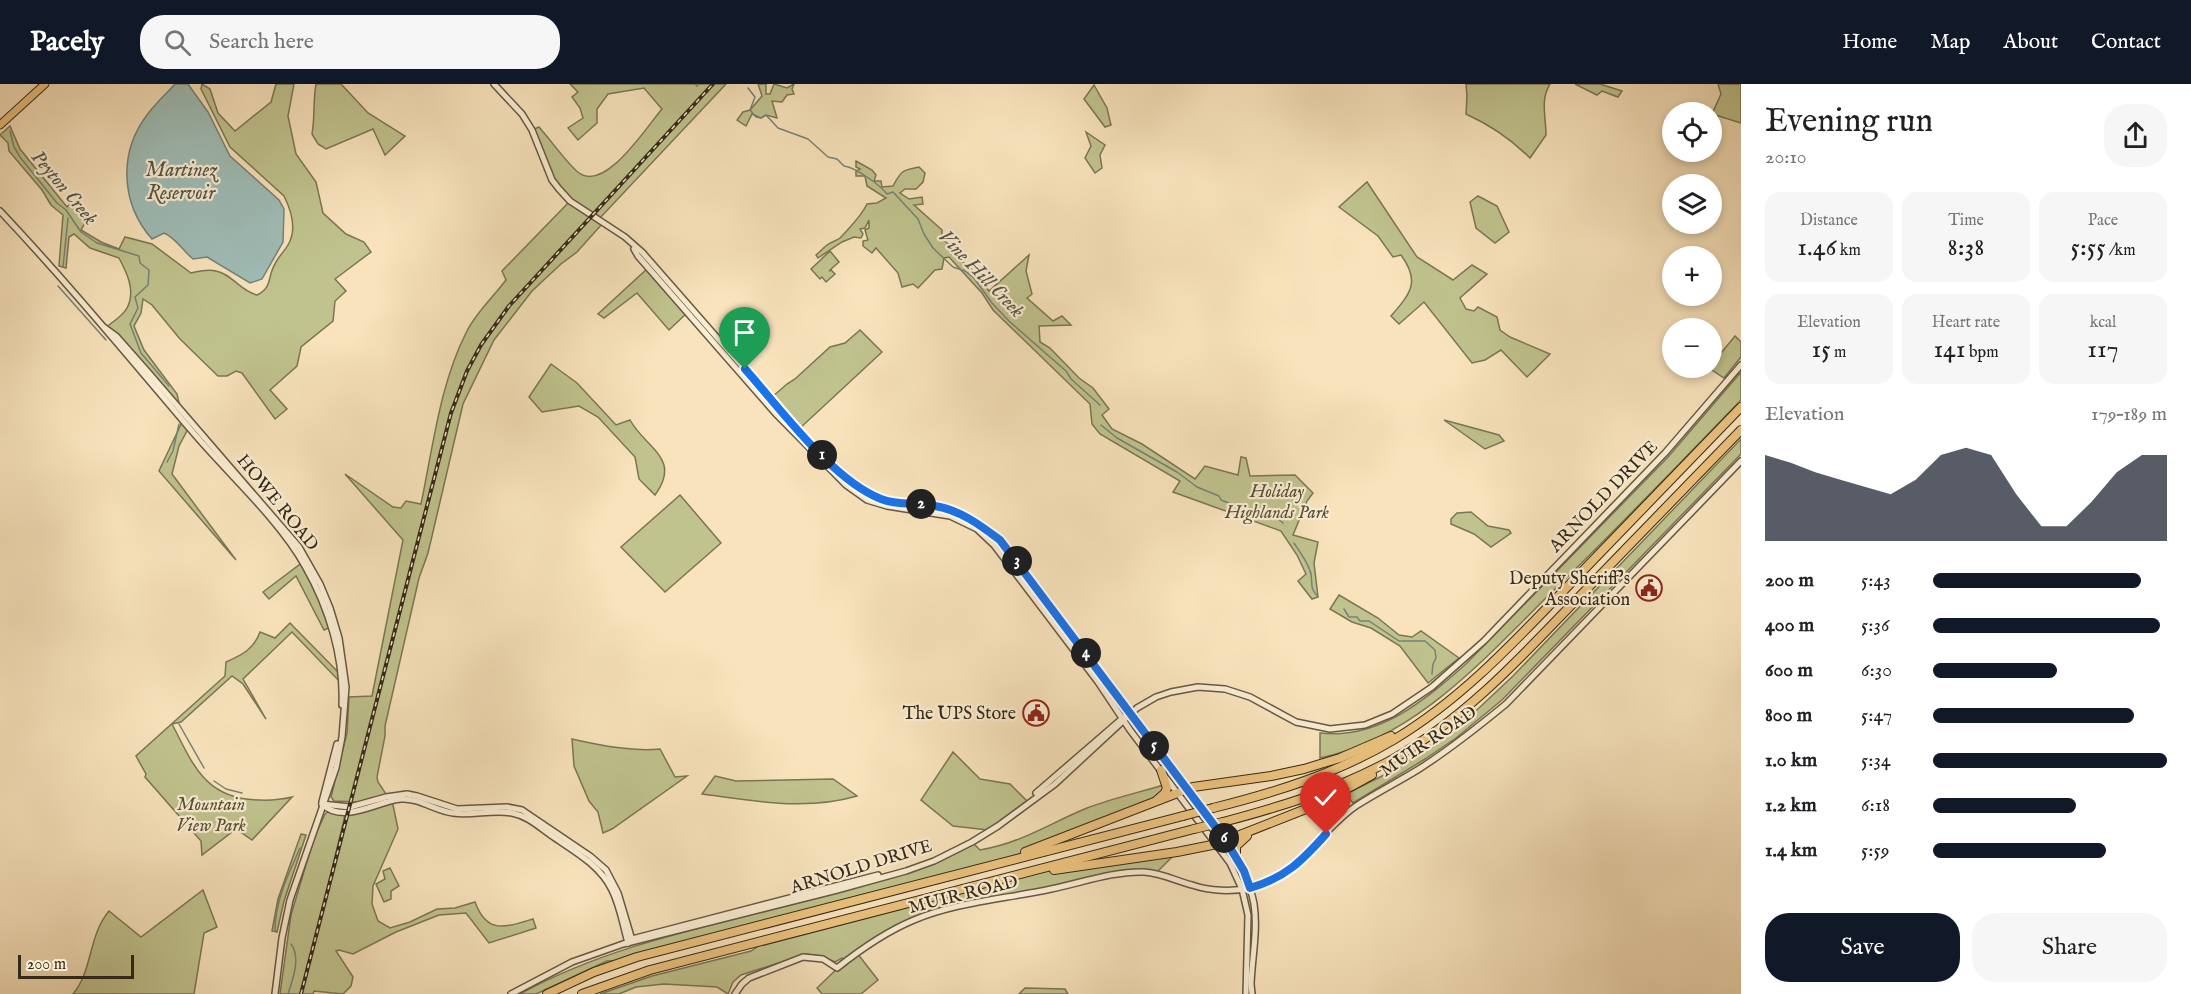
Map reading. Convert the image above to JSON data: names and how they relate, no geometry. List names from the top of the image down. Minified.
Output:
{"streets":{"street":["ARNOLD DRIVE","HOWE ROAD","MUIR ROAD"]},"water":["Martinez Reservoir","Peyton Creek","Vine Hill Creek"],"parks":["Holiday Highlands Park","Mountain View Park"],"places":{"public building":["Deputy Sheriff's Association","The UPS Store"]},"scale_bar":"200 m","page":{"header":"Pacely","search":"Search here","nav":["Home","Map","About","Contact"],"heading":["Evening run","20:10"],"map_buttons":["+","−"],"stats":[["Distance","1.46 km"],["Time","8:38"],["Pace","5:55 /km"],["Elevation","15 m"],["Heart rate","141 bpm"],["kcal","117"]],"chart":["Elevation","179–189 m"],"pins":["1","2","3","4","5","6"],"list":[{"name":"200 m","note":"5:43"},{"name":"400 m","note":"5:36"},{"name":"600 m","note":"6:30"},{"name":"800 m","note":"5:47"},{"name":"1.0 km","note":"5:34"},{"name":"1.2 km","note":"6:18"},{"name":"1.4 km","note":"5:59"}],"buttons":["Save","Share"],"scale":"200 m"}}
